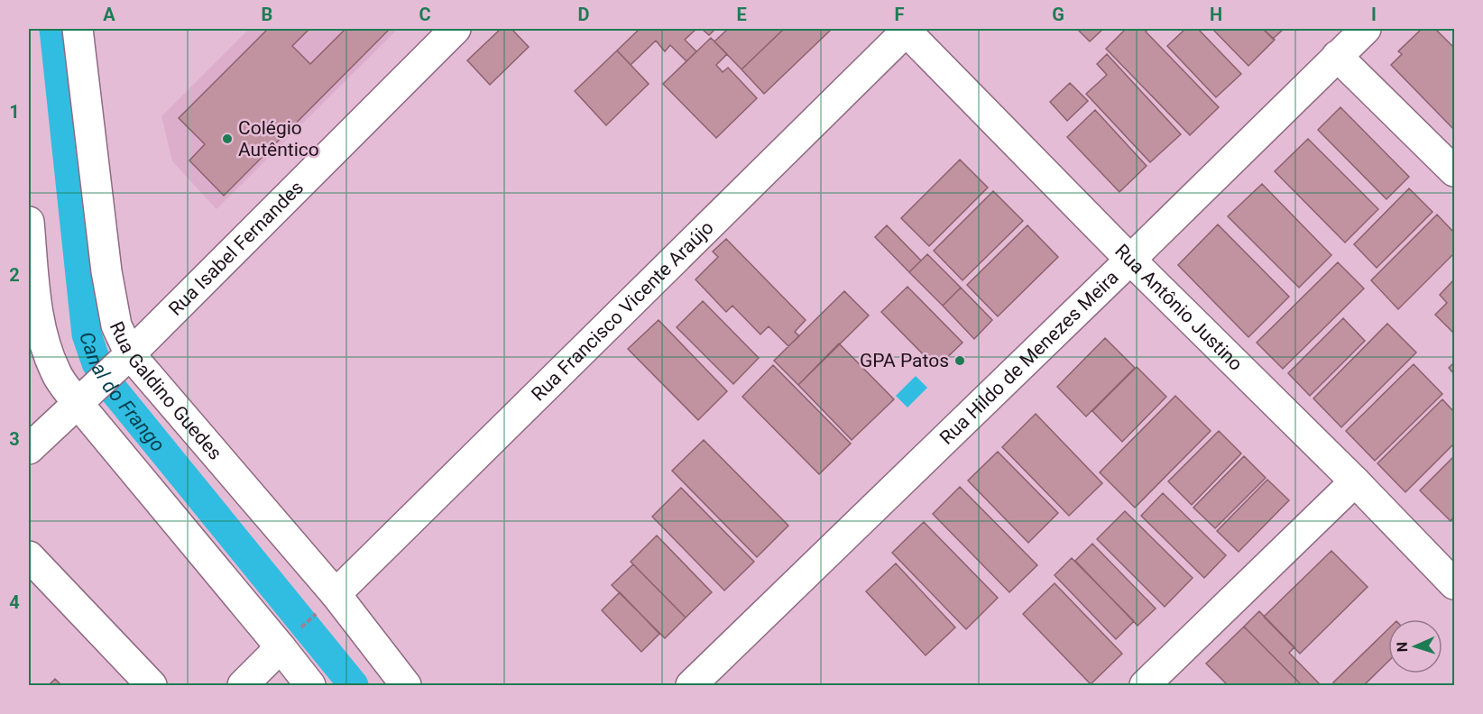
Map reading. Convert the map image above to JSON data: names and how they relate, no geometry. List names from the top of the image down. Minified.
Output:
{"streets":{"street":["Rua Isabel Fernandes","Rua Antônio Justino","Rua Francisco Vicente Araújo","Rua Hildo de Menezes Meira","Rua Galdino Guedes"]},"crossings":[["Rua Isabel Fernandes","Rua Galdino Guedes"],["Rua Antônio Justino","Rua Francisco Vicente Araújo"],["Rua Antônio Justino","Rua Hildo de Menezes Meira"],["Rua Francisco Vicente Araújo","Rua Galdino Guedes"]],"water":["Canal do Frango"],"places":["Colégio Autêntico","GPA Patos"],"north":"left","grid":{"columns":["A","B","C","D","E","F","G","H","I"],"rows":["1","2","3","4"]}}
